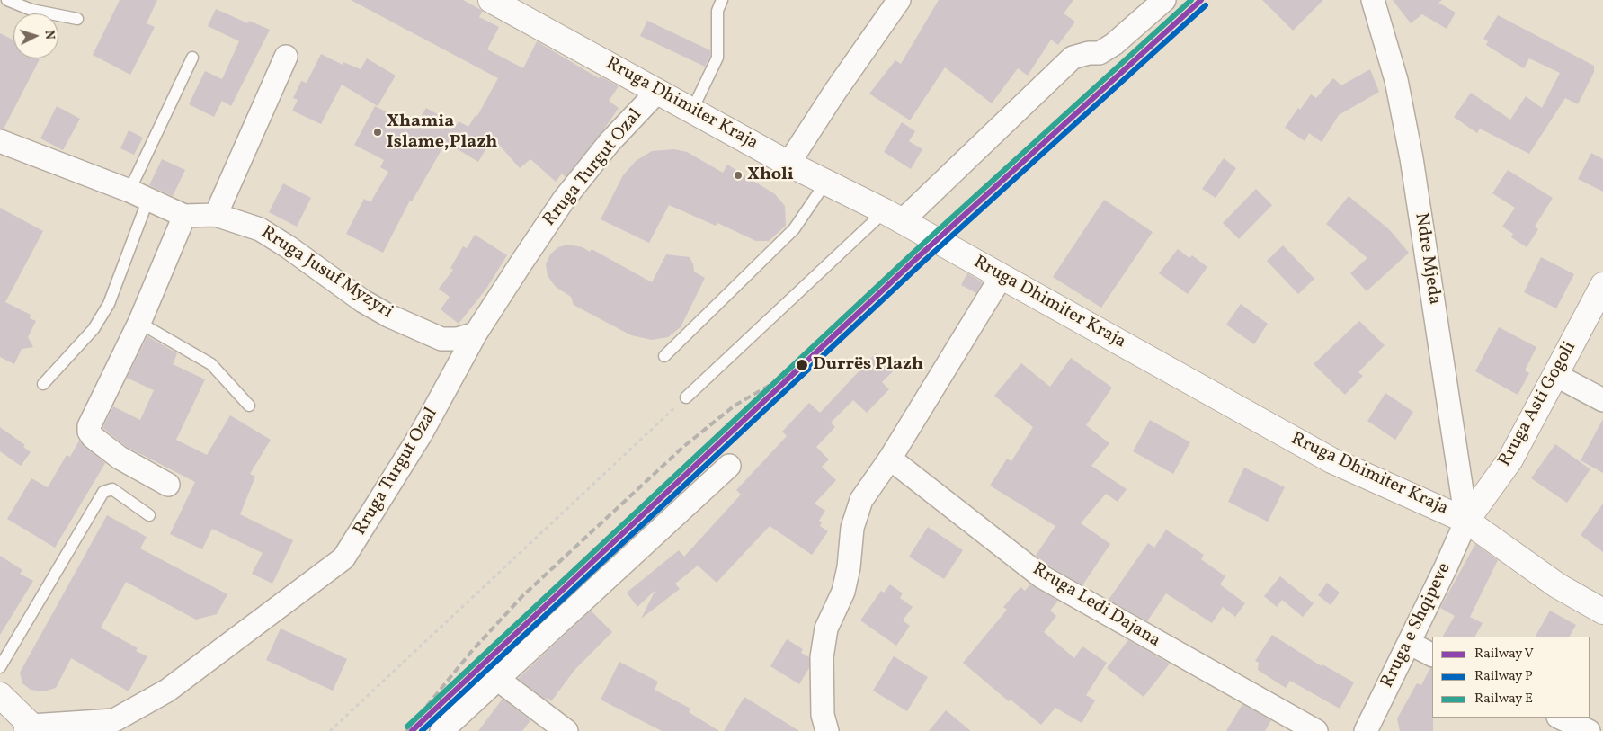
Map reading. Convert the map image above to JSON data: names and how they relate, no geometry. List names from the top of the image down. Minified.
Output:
{"streets":{"street":["Rruga Dhimiter Kraja","Rruga Turgut Ozal","Ndre Mjeda","Rruga Jusuf Myzyri","Rruga Asti Gogoli","Rruga Ledi Dajana","Rruga e Shqipeve"]},"crossings":[["Rruga Dhimiter Kraja","Rruga Turgut Ozal"],["Rruga Dhimiter Kraja","Ndre Mjeda"],["Rruga Dhimiter Kraja","Rruga Asti Gogoli"],["Rruga Dhimiter Kraja","Rruga e Shqipeve"],["Rruga Turgut Ozal","Rruga Jusuf Myzyri"],["Ndre Mjeda","Rruga Asti Gogoli"],["Ndre Mjeda","Rruga e Shqipeve"],["Rruga Asti Gogoli","Rruga e Shqipeve"]],"places":["Xhamia Islame,Plazh","Xholi","Durrës Plazh"],"lines":["rail line V","rail line E","rail line P"],"legend":["Railway V","Railway P","Railway E"],"north":"right"}
